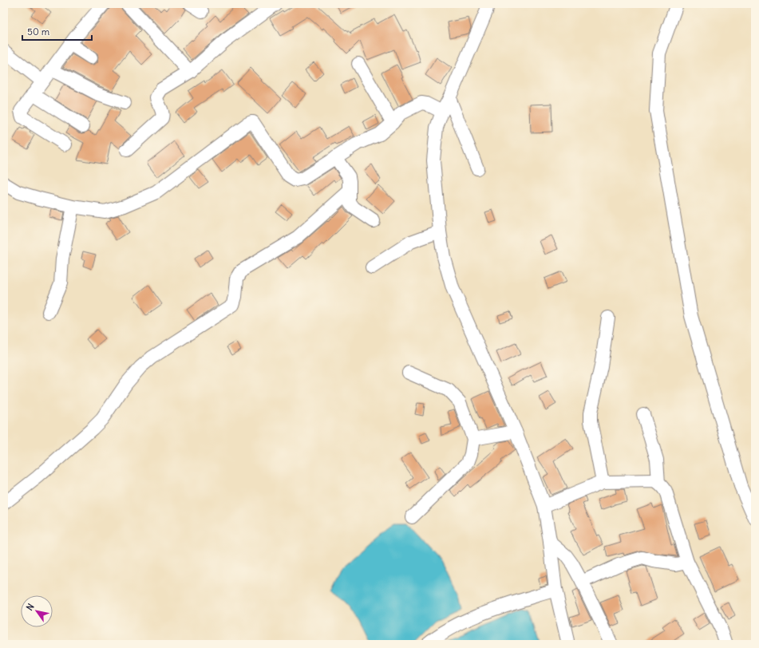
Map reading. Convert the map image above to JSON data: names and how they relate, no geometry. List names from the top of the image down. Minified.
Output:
{"scale_bar":"50 m","north":"top left"}
